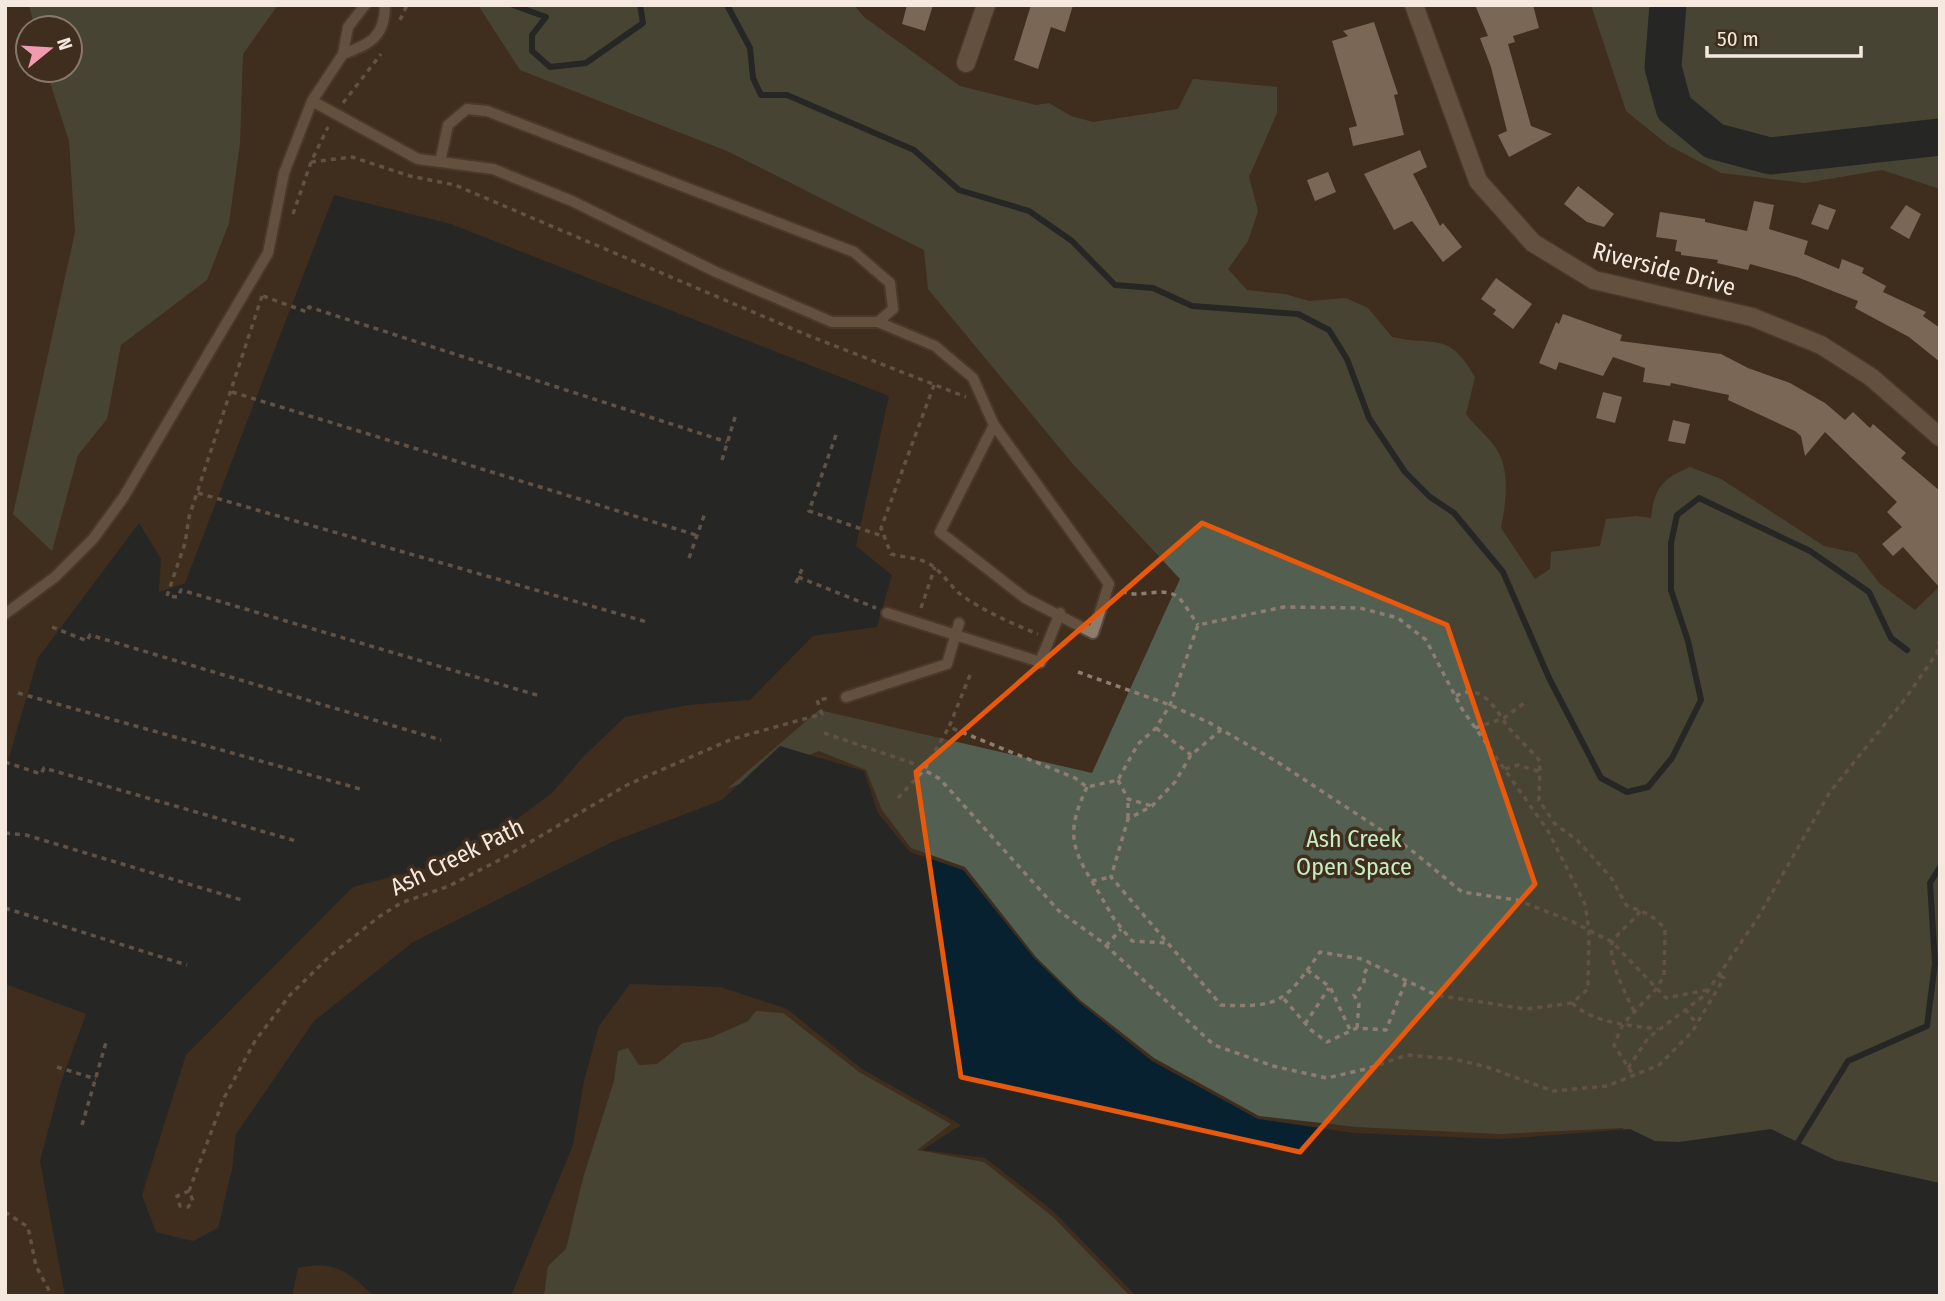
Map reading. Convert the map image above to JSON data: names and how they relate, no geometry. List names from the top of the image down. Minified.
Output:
{"streets":{"street":["Riverside Drive"],"path":["Ash Creek Path"]},"parks":["Ash Creek Open Space"],"scale_bar":"50 m","north":"right"}
